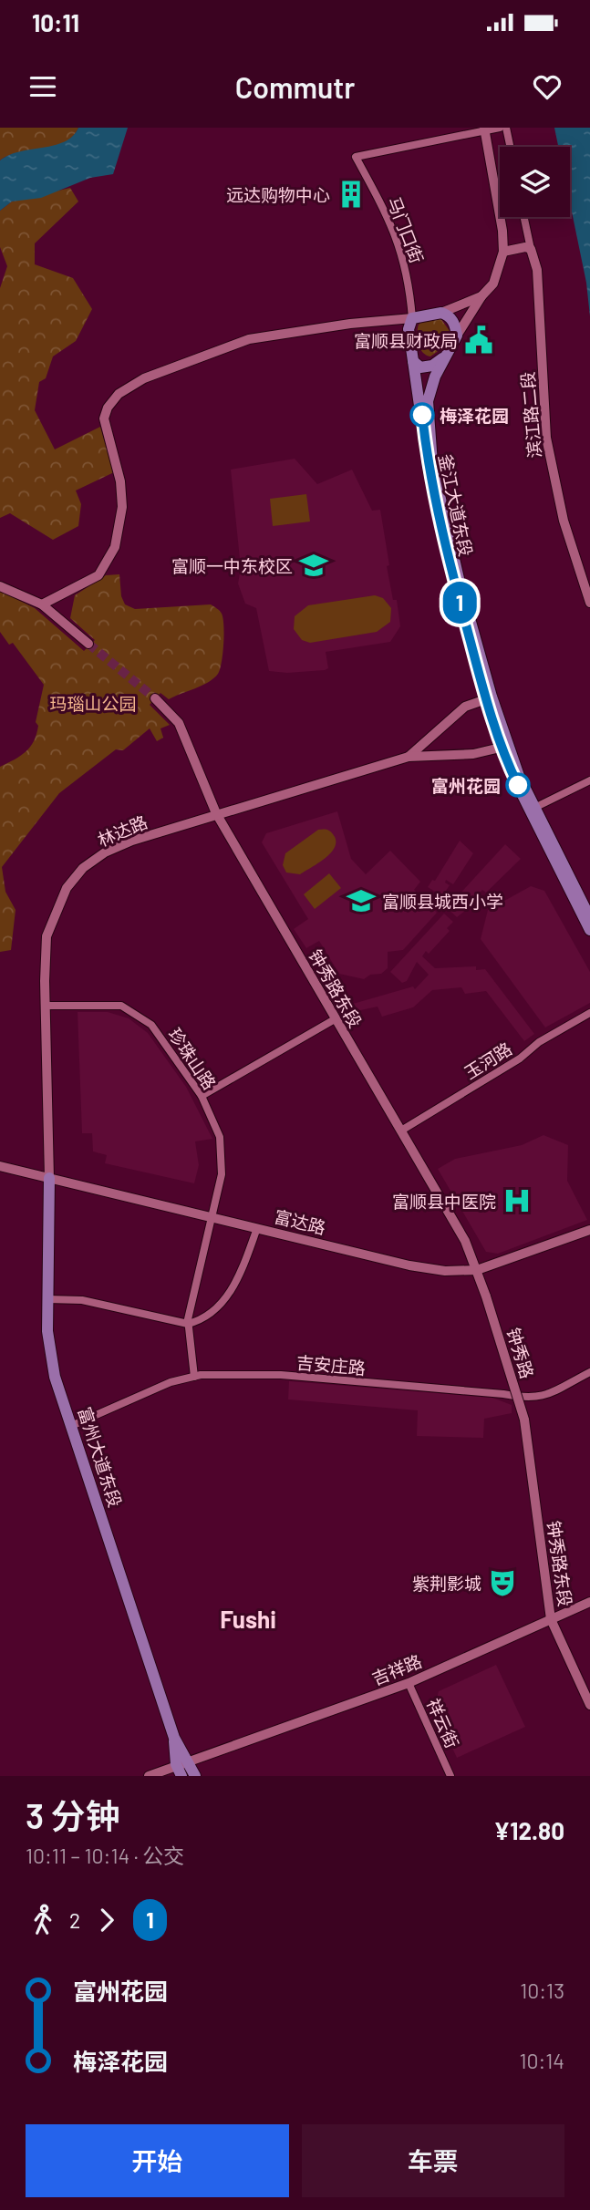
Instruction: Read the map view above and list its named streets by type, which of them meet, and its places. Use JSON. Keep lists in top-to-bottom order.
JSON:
{
  "streets": {
    "main road": ["釜江大道东段", "富州大道东段"],
    "street": [
      "马门口街",
      "滨江路二段",
      "林达路",
      "钟秀路东段",
      "珍珠山路",
      "玉河路",
      "富达路",
      "钟秀路",
      "吉安庄路",
      "吉祥路",
      "祥云街"
    ]
  },
  "crossings": [
    ["马门口街", "釜江大道东段"],
    ["林达路", "钟秀路东段"],
    ["林达路", "珍珠山路"],
    ["林达路", "富达路"],
    ["林达路", "富州大道东段"],
    ["钟秀路东段", "玉河路"],
    ["钟秀路东段", "富达路"],
    ["钟秀路东段", "钟秀路"],
    ["钟秀路东段", "吉祥路"],
    ["珍珠山路", "富达路"],
    ["珍珠山路", "吉安庄路"],
    ["富达路", "富州大道东段"],
    ["吉安庄路", "富州大道东段"],
    ["吉祥路", "祥云街"]
  ],
  "districts": ["Fushi"],
  "parks": ["玛瑙山公园"],
  "places": {
    "building": ["远达购物中心"],
    "public building": ["富顺县财政局"],
    "other": ["梅泽花园", "富州花园"],
    "school or university": ["富顺一中东校区", "富顺县城西小学"],
    "hospital": ["富顺县中医院"],
    "theatre": ["紫荆影城"]
  },
  "lines": ["bus line 1"],
  "page": {
    "status": "10:11",
    "header": "Commutr",
    "on_map": "1",
    "heading": ["3 分钟", "10:11 – 10:14 · 公交", "¥12.80"],
    "legs": ["2", "1"],
    "list": [
      {
        "name": "富州花园",
        "value": "10:13"
      },
      {
        "name": "梅泽花园",
        "value": "10:14"
      }
    ],
    "buttons": ["开始", "车票"]
  }
}
